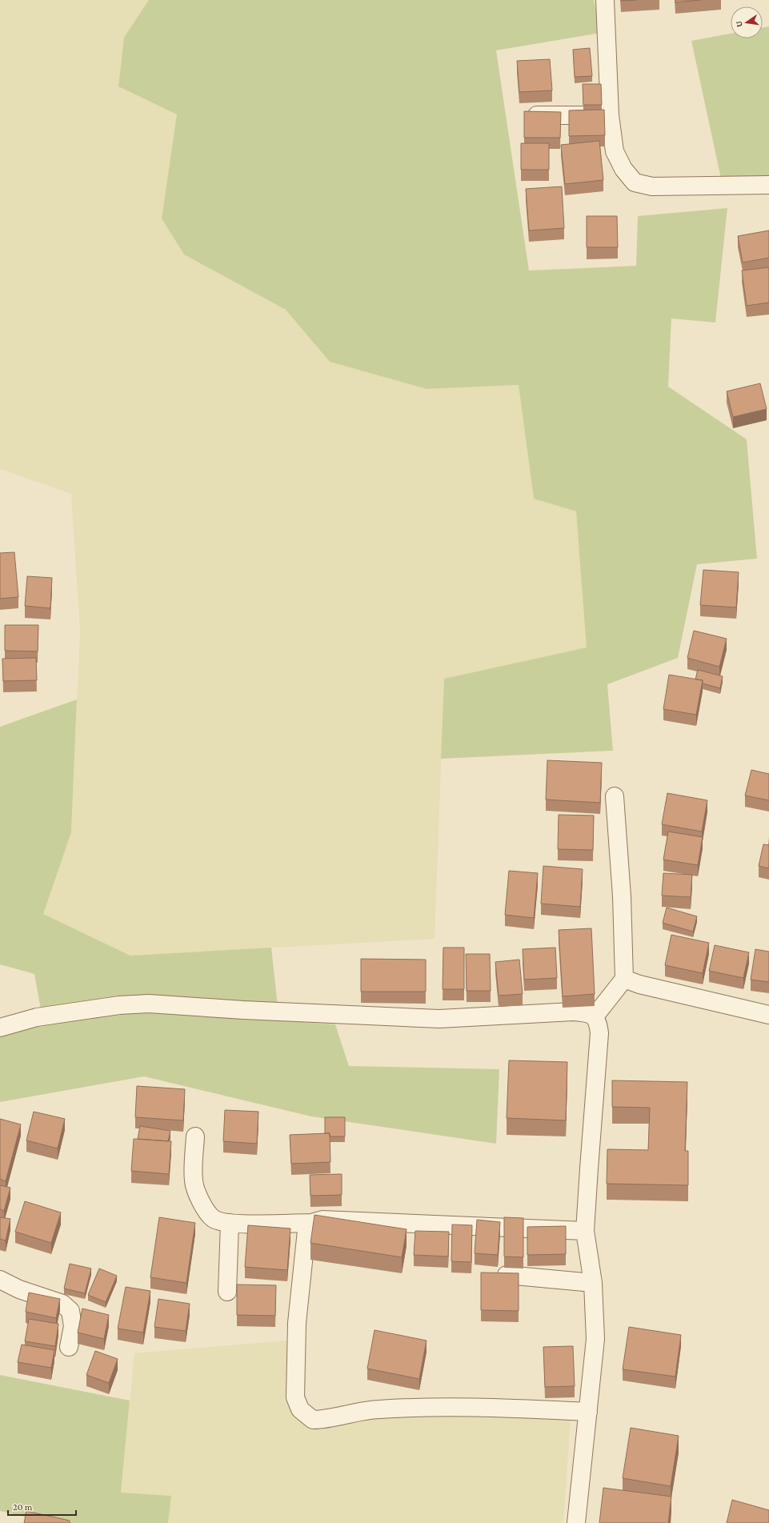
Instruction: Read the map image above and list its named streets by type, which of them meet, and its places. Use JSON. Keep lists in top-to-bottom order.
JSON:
{
  "scale_bar": "20 m",
  "north": "left"
}
